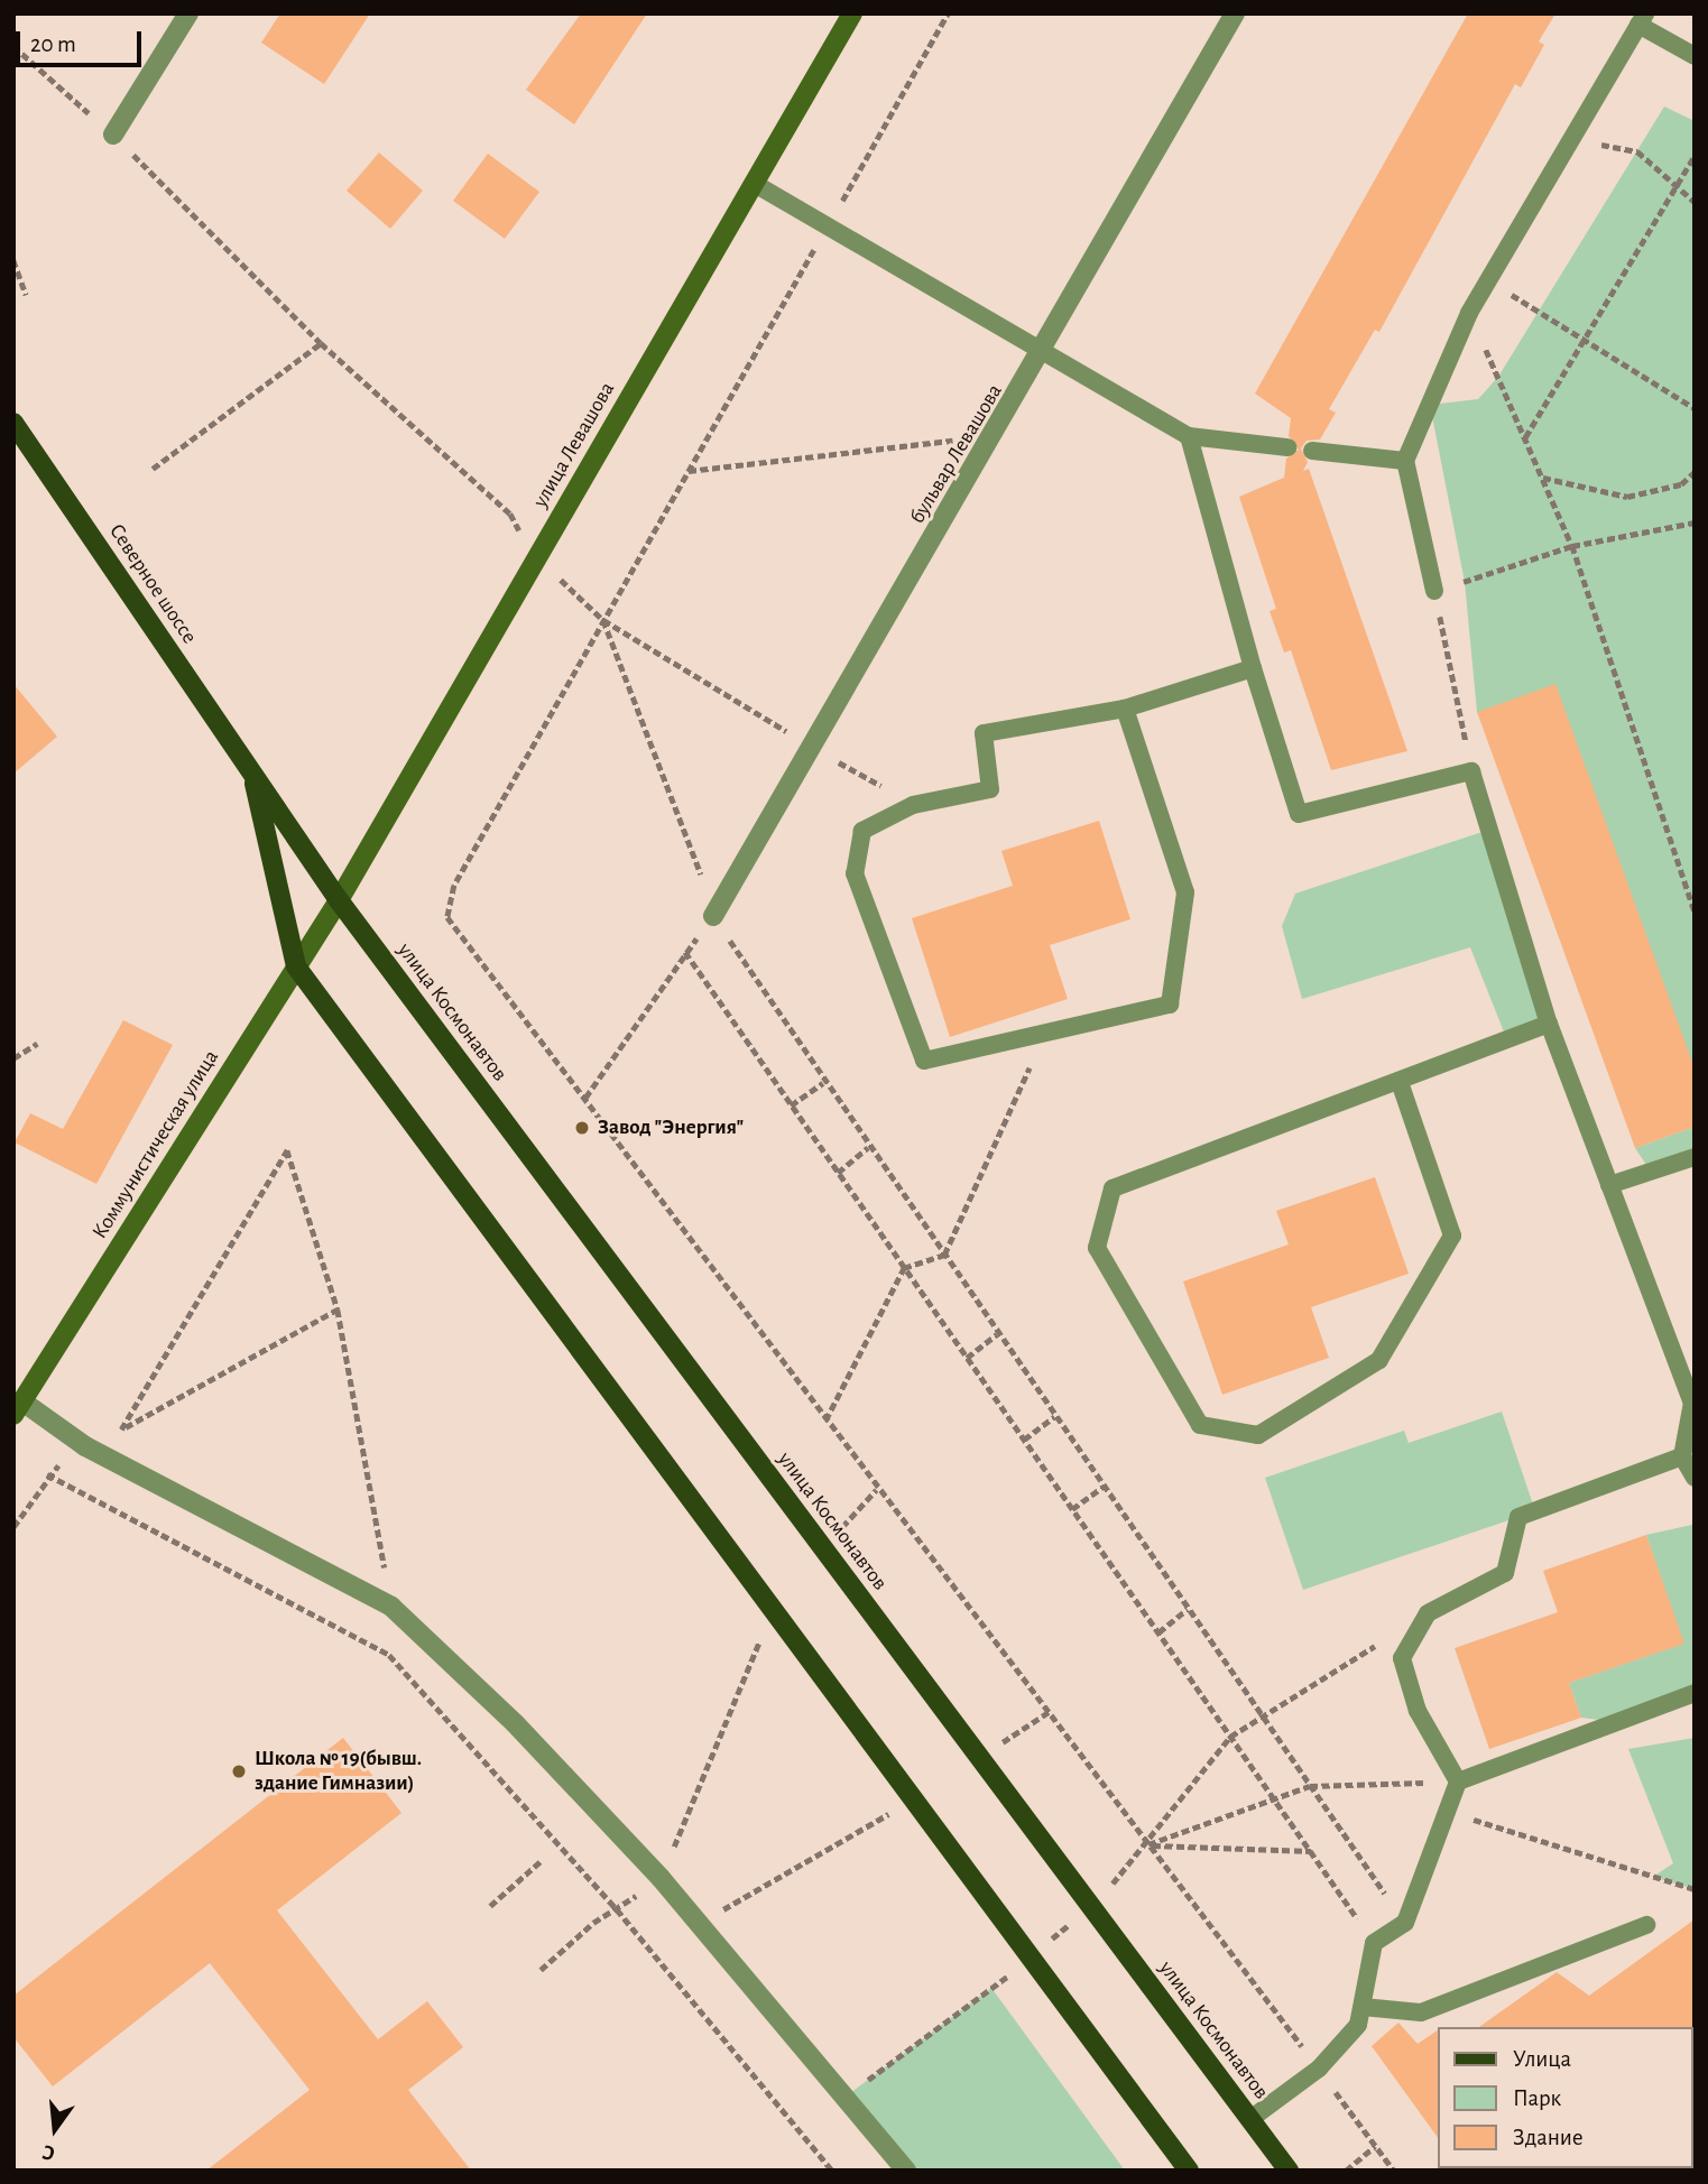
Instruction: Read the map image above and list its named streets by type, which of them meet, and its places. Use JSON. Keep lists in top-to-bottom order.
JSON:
{
  "streets": {
    "main road": [
      "улица Левашова",
      "Северное шоссе",
      "улица Космонавтов",
      "Коммунистическая улица"
    ],
    "street": ["бульвар Левашова"]
  },
  "crossings": [
    ["улица Левашова", "Северное шоссе"],
    ["улица Левашова", "улица Космонавтов"],
    ["улица Левашова", "Коммунистическая улица"],
    ["Северное шоссе", "улица Космонавтов"],
    ["Северное шоссе", "Коммунистическая улица"],
    ["улица Космонавтов", "Коммунистическая улица"]
  ],
  "places": ["Завод \"Энергия\"", "Школа № 19(бывш. здание Гимназии)"],
  "legend": ["Улица", "Парк", "Здание"],
  "scale_bar": "20 m",
  "north": "bottom"
}
